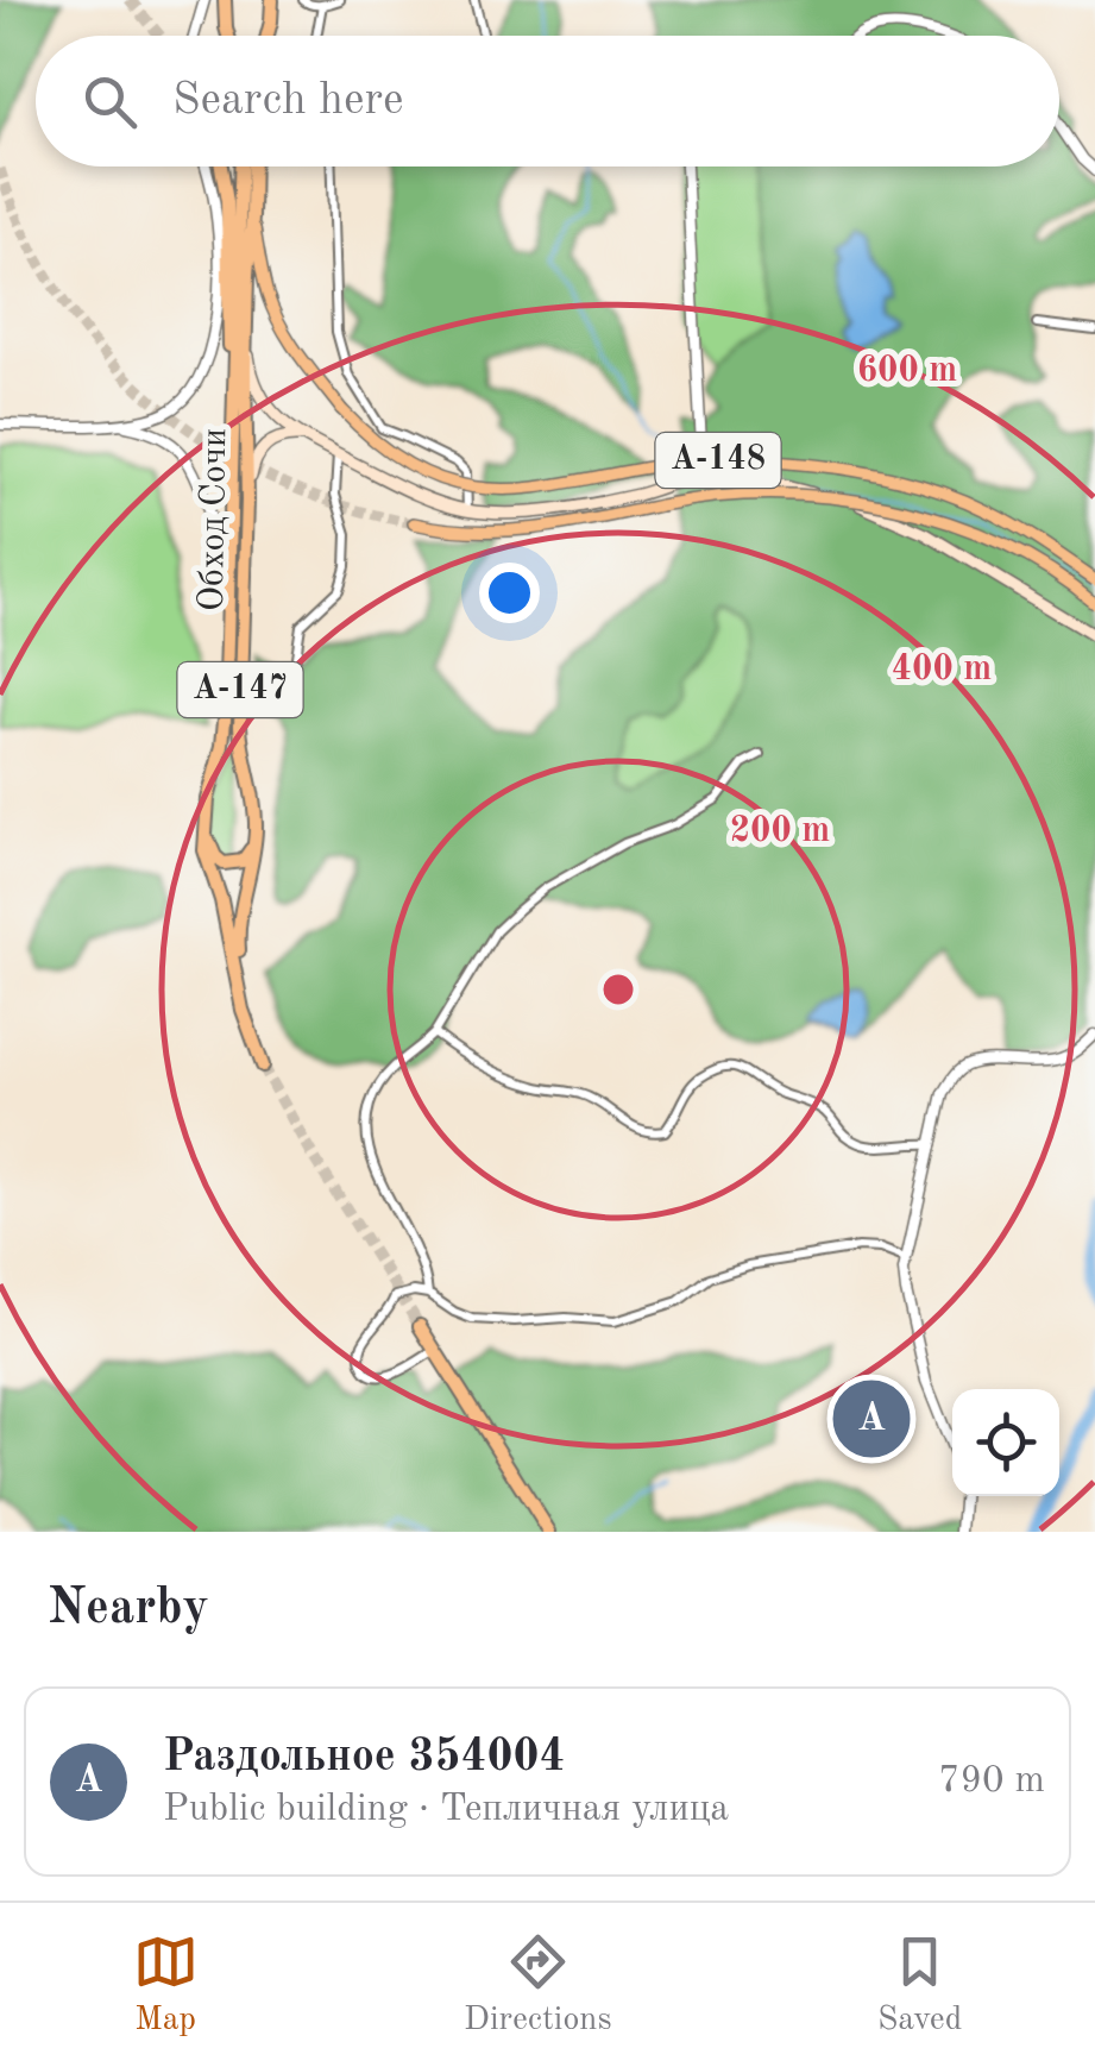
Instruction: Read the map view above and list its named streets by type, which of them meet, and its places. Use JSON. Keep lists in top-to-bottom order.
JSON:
{
  "streets": {
    "highway": ["Обход Сочи", "А-147"],
    "main road": ["А-148"]
  },
  "crossings": [
    ["А-148", "Обход Сочи"],
    ["Обход Сочи", "А-147"]
  ],
  "page": {
    "search": "Search here",
    "pins": "A",
    "heading": "Nearby",
    "list": [
      {
        "mark": "A",
        "name": "Раздольное 354004",
        "note": "Public building · Тепличная улица",
        "value": "790 m"
      }
    ],
    "nav": ["Map", "Directions", "Saved"]
  },
  "rings": ["600 m", "400 m", "200 m"]
}
